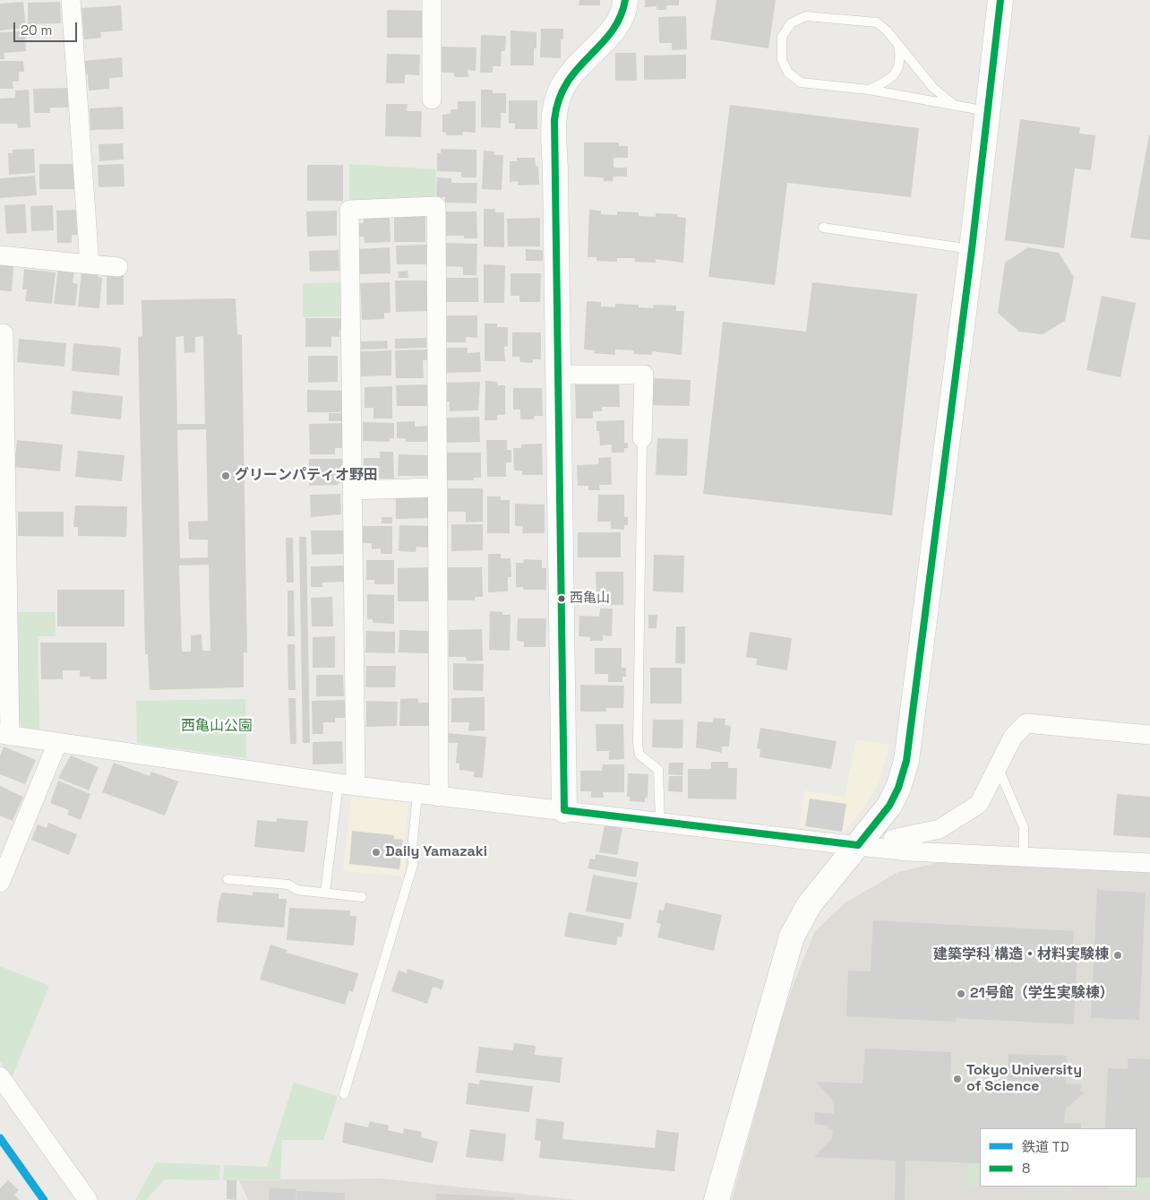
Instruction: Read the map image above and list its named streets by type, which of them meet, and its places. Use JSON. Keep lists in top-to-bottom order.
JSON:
{
  "parks": ["西亀山公園"],
  "places": [
    "グリーンパティオ野田",
    "西亀山",
    "Daily Yamazaki",
    "建築学科 構造・材料実験棟",
    "21号館（学生実験棟）",
    "Tokyo University of Science"
  ],
  "lines": ["transit line 8", "rail line TD"],
  "legend": ["鉄道 TD", "8"],
  "scale_bar": "20 m"
}
